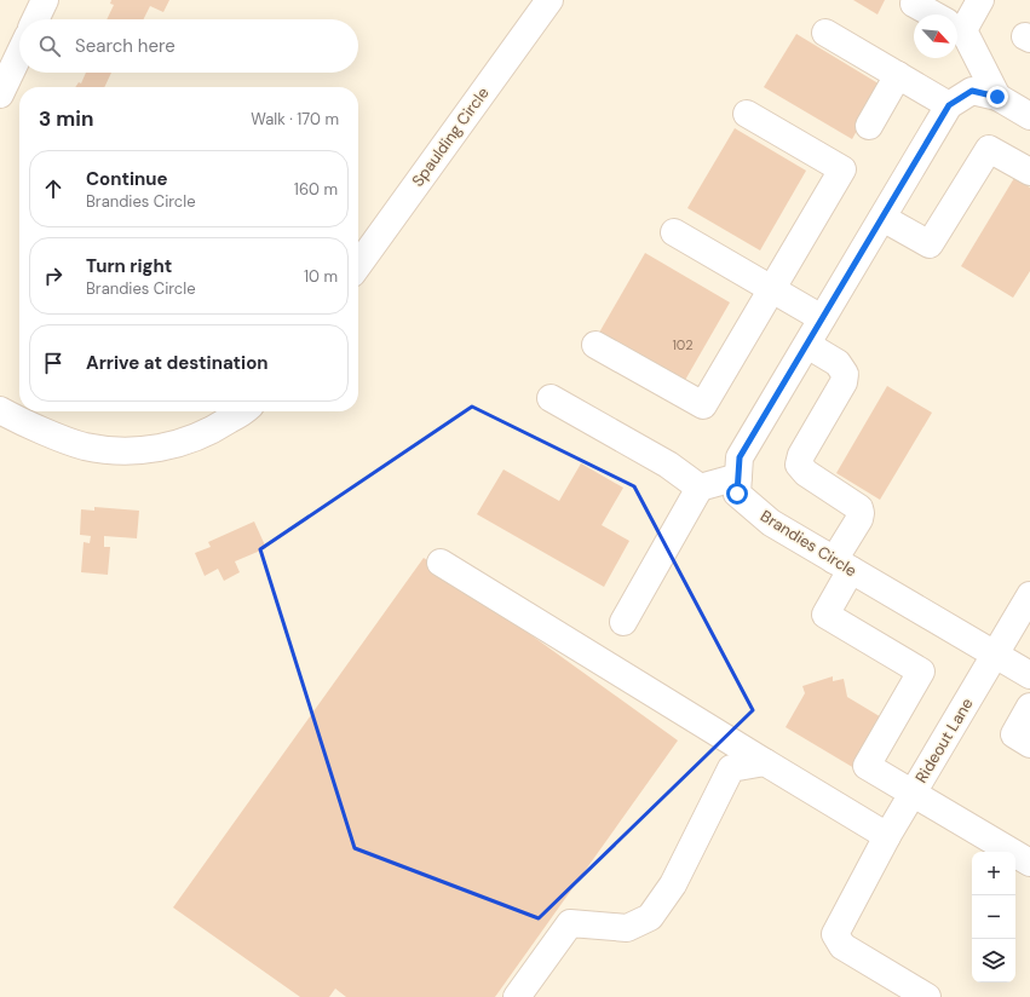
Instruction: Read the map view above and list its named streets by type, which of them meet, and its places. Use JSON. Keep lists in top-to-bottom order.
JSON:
{
  "streets": {
    "street": ["Spaulding Circle", "Brandies Circle", "Rideout Lane"]
  },
  "crossings": [
    ["Brandies Circle", "Rideout Lane"]
  ],
  "house_numbers": ["102"],
  "north": "bottom right",
  "page": {
    "search": "Search here",
    "heading": ["3 min", "Walk · 170 m"],
    "list": [
      ["Continue", "Brandies Circle", "160 m"],
      ["Turn right", "Brandies Circle", "10 m"],
      "Arrive at destination"
    ],
    "map_buttons": ["+", "−"]
  }
}
